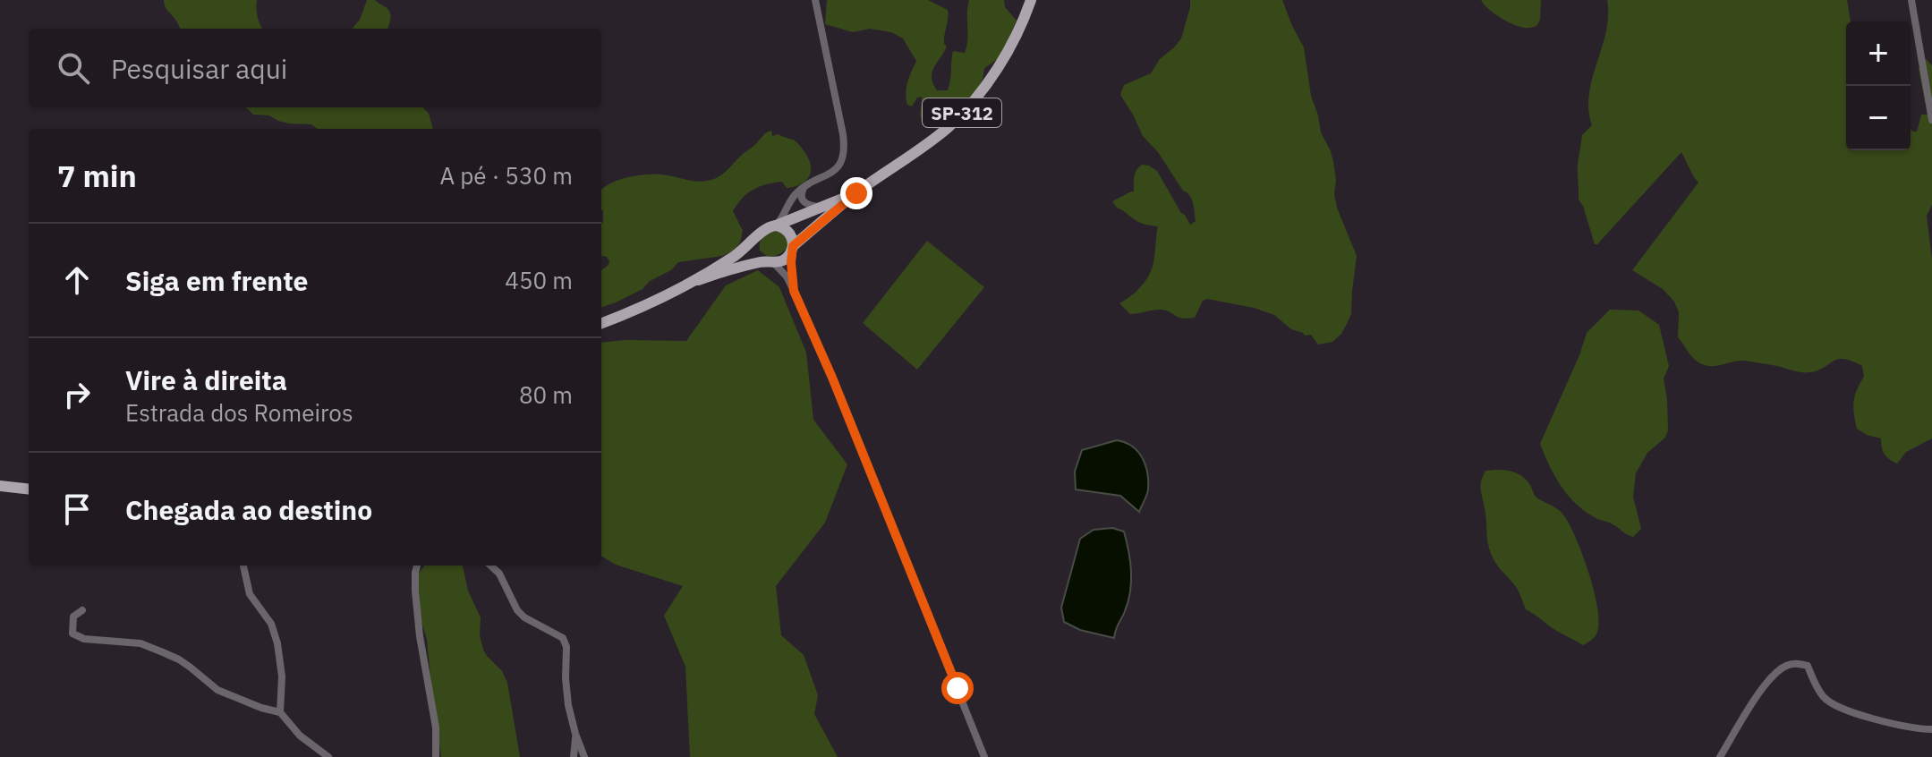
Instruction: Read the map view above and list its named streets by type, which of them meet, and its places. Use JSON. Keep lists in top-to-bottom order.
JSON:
{
  "streets": {
    "main road": ["SP-312"]
  },
  "page": {
    "map_buttons": ["+", "−"],
    "search": "Pesquisar aqui",
    "heading": ["7 min", "A pé · 530 m"],
    "list": [
      ["Siga em frente", "450 m"],
      ["Vire à direita", "Estrada dos Romeiros", "80 m"],
      "Chegada ao destino"
    ]
  }
}
